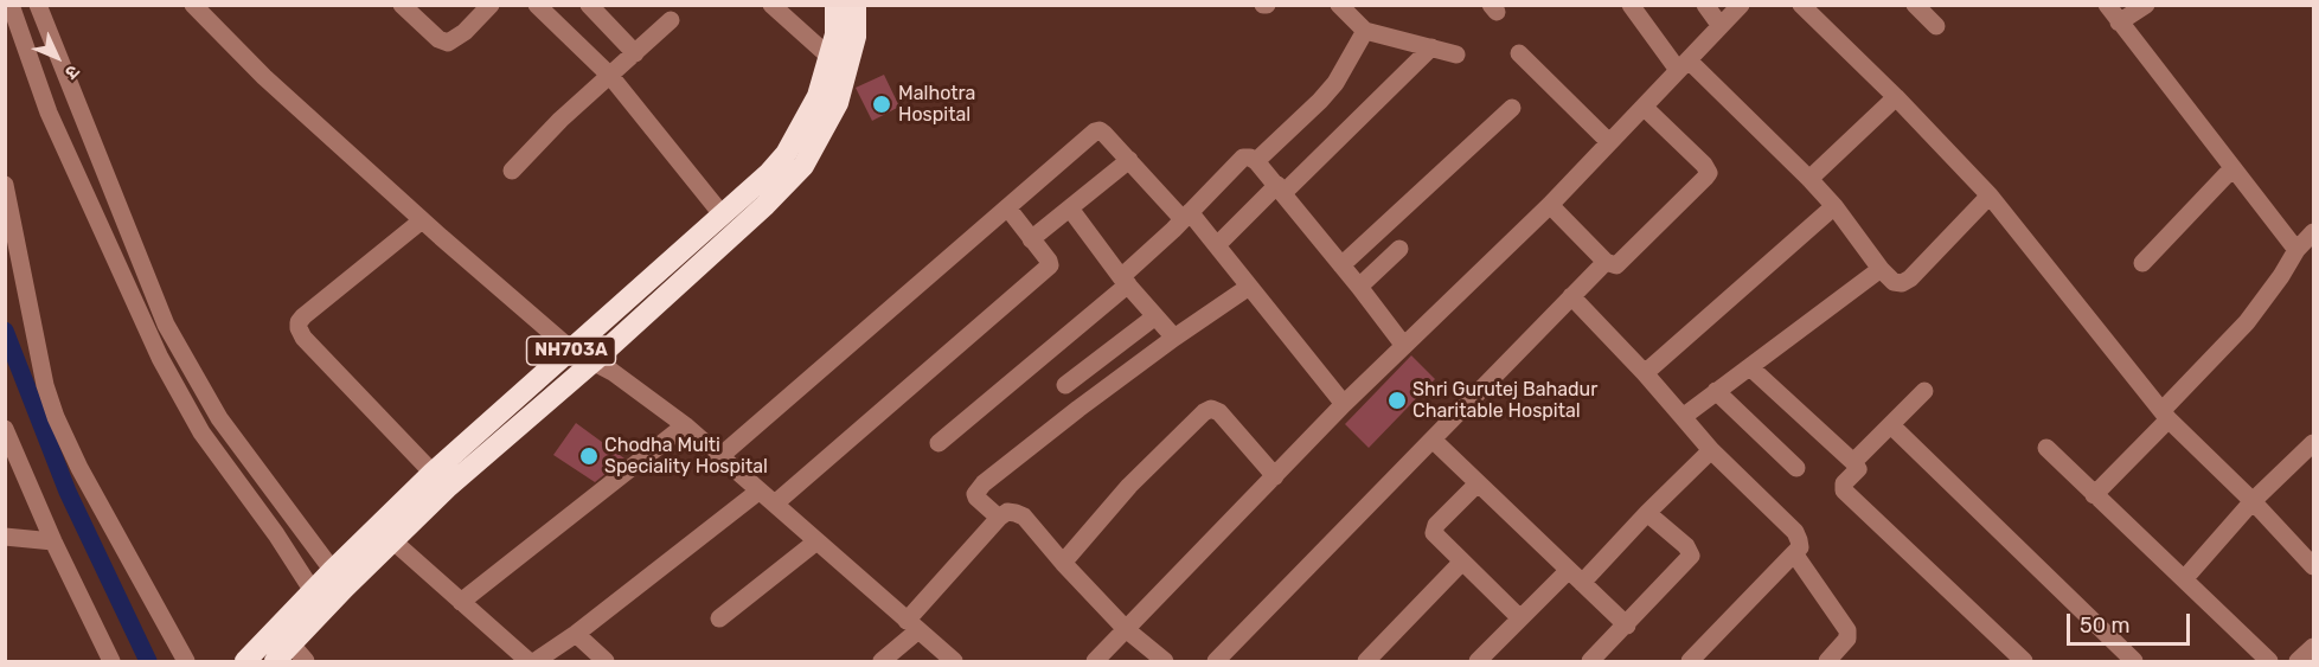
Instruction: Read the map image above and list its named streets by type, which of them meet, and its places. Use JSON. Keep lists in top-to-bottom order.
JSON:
{
  "streets": {
    "highway": ["NH703A"]
  },
  "places": ["Malhotra Hospital", "Shri Gurutej Bahadur Charitable Hospital", "Chodha Multi Speciality Hospital"],
  "scale_bar": "50 m",
  "north": "bottom right"
}
